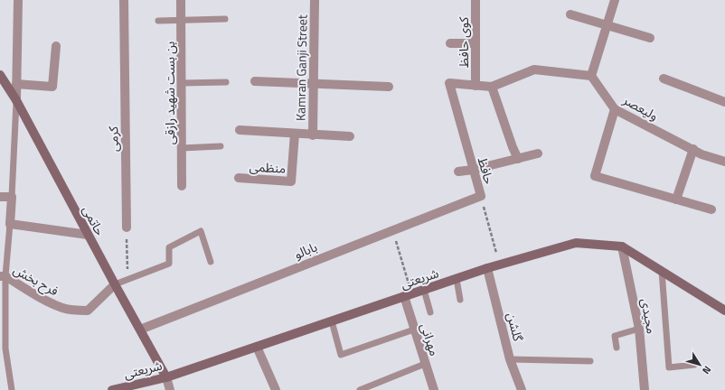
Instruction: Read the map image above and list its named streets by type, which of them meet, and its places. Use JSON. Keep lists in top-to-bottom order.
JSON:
{
  "streets": {
    "street": [
      "کوی حافظ",
      "Kamran Ganji Street",
      "بن بست شهید رازقی",
      "ولیعصر",
      "کرمی",
      "منظمی",
      "حافظ",
      "حاتمی",
      "بابالو",
      "شریعتی",
      "فرح بخش",
      "مجیدی",
      "گلشن",
      "مهرانی"
    ]
  },
  "crossings": [
    ["کوی حافظ", "حافظ"],
    ["حافظ", "بابالو"],
    ["حافظ", "شریعتی"],
    ["حاتمی", "بابالو"],
    ["حاتمی", "شریعتی"],
    ["حاتمی", "فرح بخش"],
    ["شریعتی", "مجیدی"],
    ["شریعتی", "گلشن"],
    ["شریعتی", "مهرانی"]
  ],
  "north": "bottom right"
}
